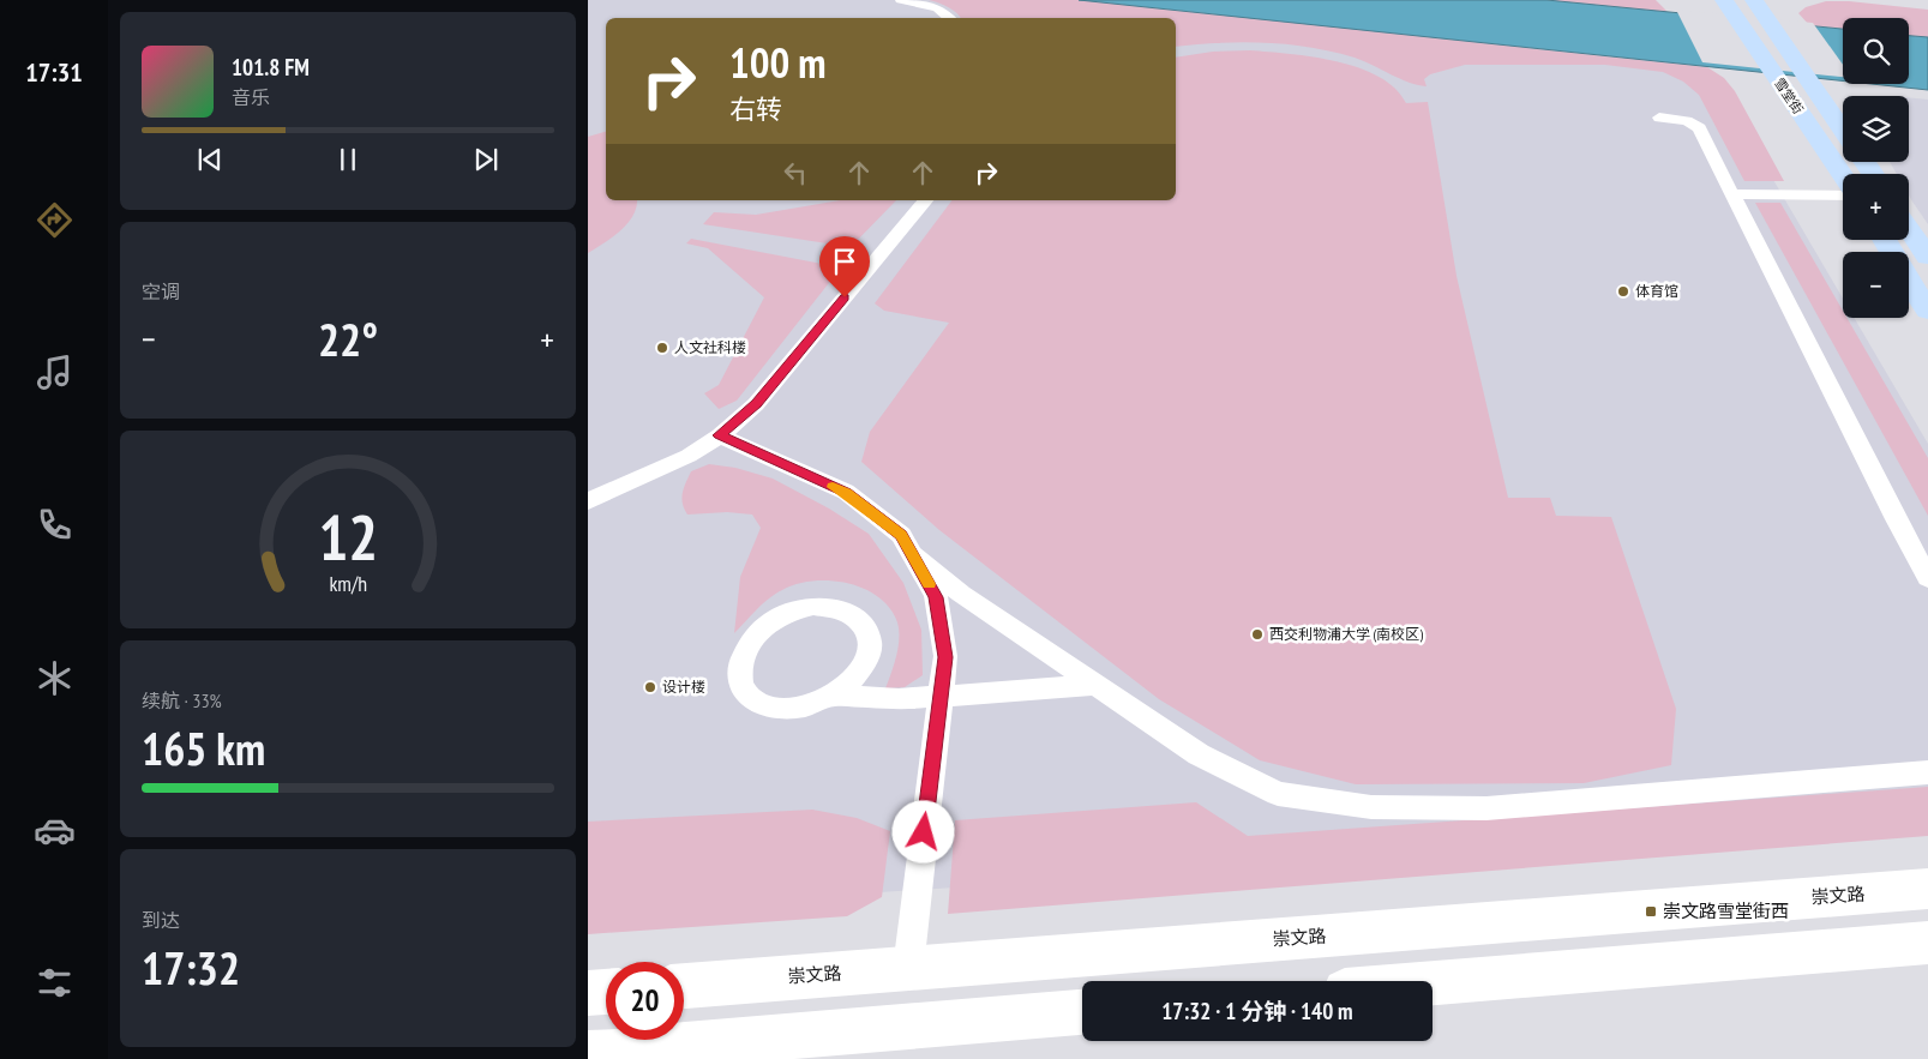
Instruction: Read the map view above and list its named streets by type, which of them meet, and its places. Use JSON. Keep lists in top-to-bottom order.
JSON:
{
  "streets": {
    "main road": ["雪堂街"],
    "street": ["崇文路"]
  },
  "places": {
    "other": [
      "体育馆",
      "人文社科楼",
      "西交利物浦大学 (南校区)",
      "设计楼"
    ],
    "transit": ["崇文路雪堂街西"]
  },
  "page": {
    "tabs": "17:31",
    "map_buttons": ["+", "−"],
    "turn": ["100 m", "右转"],
    "song": ["101.8 FM", "音乐"],
    "tile": [
      "空调",
      ["续航 · 33%", "165 km"],
      ["到达", "17:32"]
    ],
    "heat": ["−", "22°", "+"],
    "limit": "20",
    "trip": "17:32 · 1 分钟 · 140 m",
    "gauge": ["12", "km/h"]
  }
}
